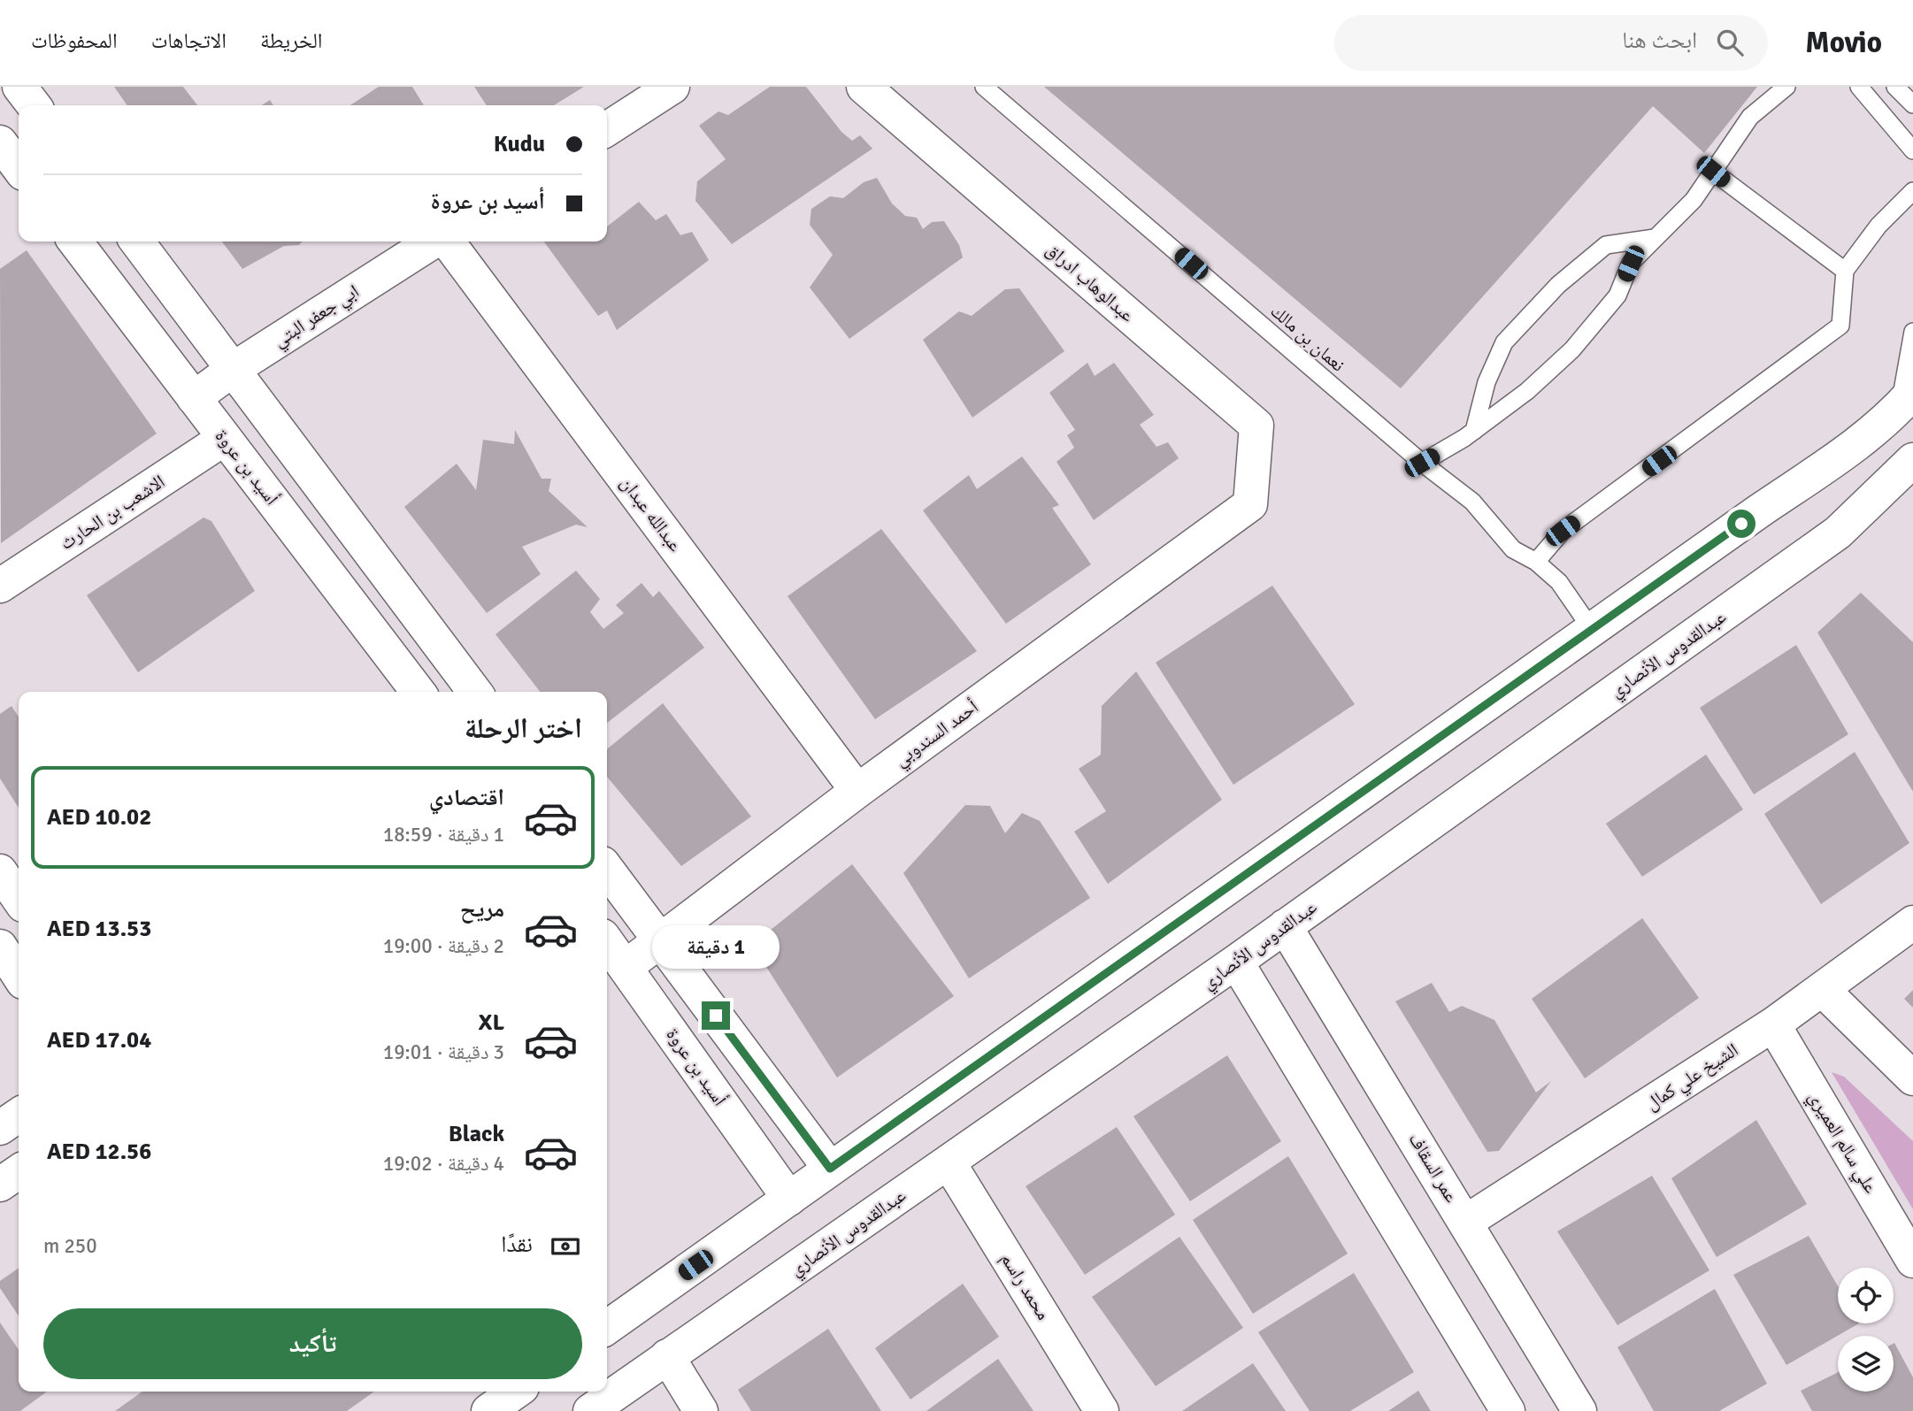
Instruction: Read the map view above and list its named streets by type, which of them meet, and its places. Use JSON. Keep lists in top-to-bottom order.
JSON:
{
  "streets": {
    "street": [
      "عبدالوهاب ادراق",
      "ابي جعفر البتي",
      "أسيد بن عروة",
      "الاشعب بن الحارث",
      "عبدالله عبدان",
      "عبدالقدوس الأنصاري",
      "أحمد السندوبي",
      "الشيخ علي كمال",
      "علي سالم العميري",
      "عمر السقاف",
      "محمد راسم"
    ],
    "lane": ["نعمان بن مالك"]
  },
  "crossings": [
    ["عبدالوهاب ادراق", "أحمد السندوبي"],
    ["ابي جعفر البتي", "أسيد بن عروة"],
    ["أسيد بن عروة", "الاشعب بن الحارث"],
    ["أسيد بن عروة", "أحمد السندوبي"],
    ["عبدالله عبدان", "أحمد السندوبي"],
    ["عبدالقدوس الأنصاري", "عمر السقاف"],
    ["عبدالقدوس الأنصاري", "محمد راسم"],
    ["الشيخ علي كمال", "علي سالم العميري"],
    ["الشيخ علي كمال", "عمر السقاف"]
  ],
  "page": {
    "header": "Movio",
    "search": "ابحث هنا",
    "nav": ["الخريطة", "الاتجاهات", "المحفوظات"],
    "banner": ["Kudu", "أسيد بن عروة"],
    "heading": "اختر الرحلة",
    "list": [
      {
        "name": "اقتصادي",
        "note": "1 دقيقة · 18:59",
        "value": "AED 10.02"
      },
      {
        "name": "مريح",
        "note": "2 دقيقة · 19:00",
        "value": "AED 13.53"
      },
      {
        "name": "XL",
        "note": "3 دقيقة · 19:01",
        "value": "AED 17.04"
      },
      {
        "name": "Black",
        "note": "4 دقيقة · 19:02",
        "value": "AED 12.56"
      }
    ],
    "bubble": "1 دقيقة",
    "pay": ["نقدًا", "250 m"],
    "buttons": "تأكيد"
  }
}
